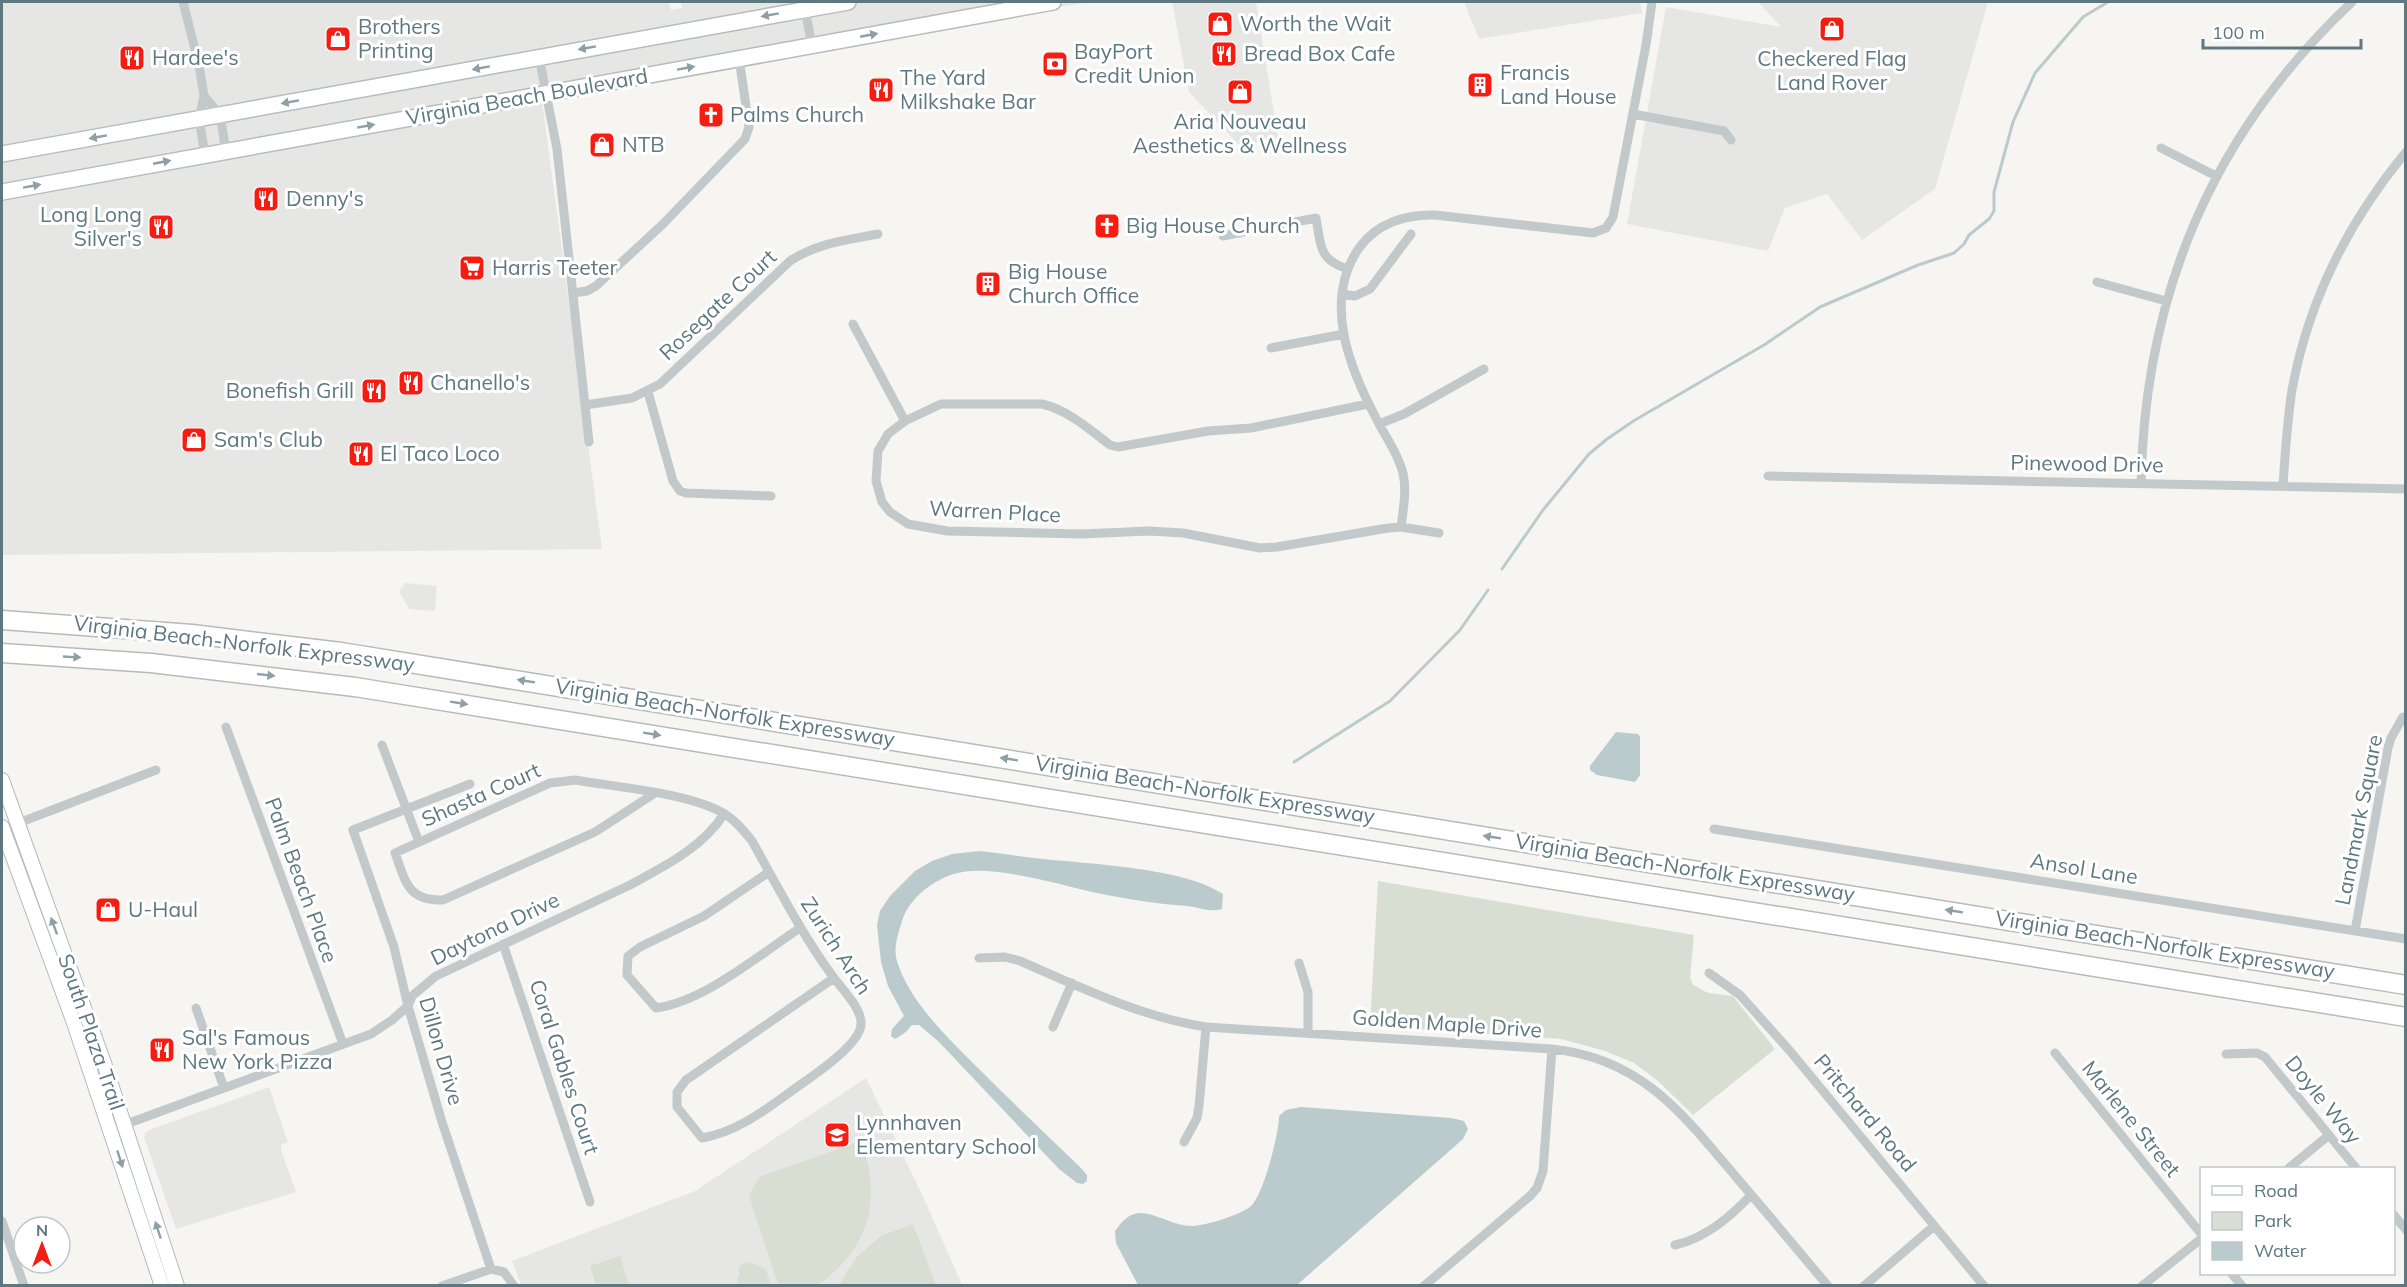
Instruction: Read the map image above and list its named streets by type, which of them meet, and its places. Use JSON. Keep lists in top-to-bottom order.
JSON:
{
  "streets": {
    "highway": ["Virginia Beach-Norfolk Expressway"],
    "main road": ["Virginia Beach Boulevard", "South Plaza Trail"],
    "street": [
      "Rosegate Court",
      "Pinewood Drive",
      "Warren Place",
      "Shasta Court",
      "Landmark Square",
      "Ansol Lane",
      "Palm Beach Place",
      "Daytona Drive",
      "Zurich Arch",
      "Golden Maple Drive",
      "Dillon Drive",
      "Coral Gables Court",
      "Doyle Way",
      "Pritchard Road",
      "Marlene Street"
    ]
  },
  "crossings": [
    ["Shasta Court", "Daytona Drive"],
    ["Shasta Court", "Zurich Arch"],
    ["Landmark Square", "Ansol Lane"],
    ["Palm Beach Place", "Daytona Drive"],
    ["Daytona Drive", "Zurich Arch"],
    ["Daytona Drive", "South Plaza Trail"],
    ["Daytona Drive", "Dillon Drive"],
    ["Daytona Drive", "Coral Gables Court"]
  ],
  "places": {
    "shop": [
      "Worth the Wait",
      "Checkered Flag Land Rover",
      "Brothers Printing",
      "Aria Nouveau Aesthetics & Wellness",
      "NTB",
      "Sam's Club",
      "U-Haul"
    ],
    "restaurant": [
      "Bread Box Cafe",
      "Hardee's",
      "The Yard Milkshake Bar",
      "Denny's",
      "Long Long Silver's",
      "Chanello's",
      "Bonefish Grill",
      "El Taco Loco",
      "Sal's Famous New York Pizza"
    ],
    "bank": ["BayPort Credit Union"],
    "building": ["Francis Land House", "Big House Church Office"],
    "church": ["Palms Church", "Big House Church"],
    "supermarket": ["Harris Teeter"],
    "school or university": ["Lynnhaven Elementary School"]
  },
  "legend": ["Road", "Park", "Water"],
  "scale_bar": "100 m",
  "north": "top"
}
